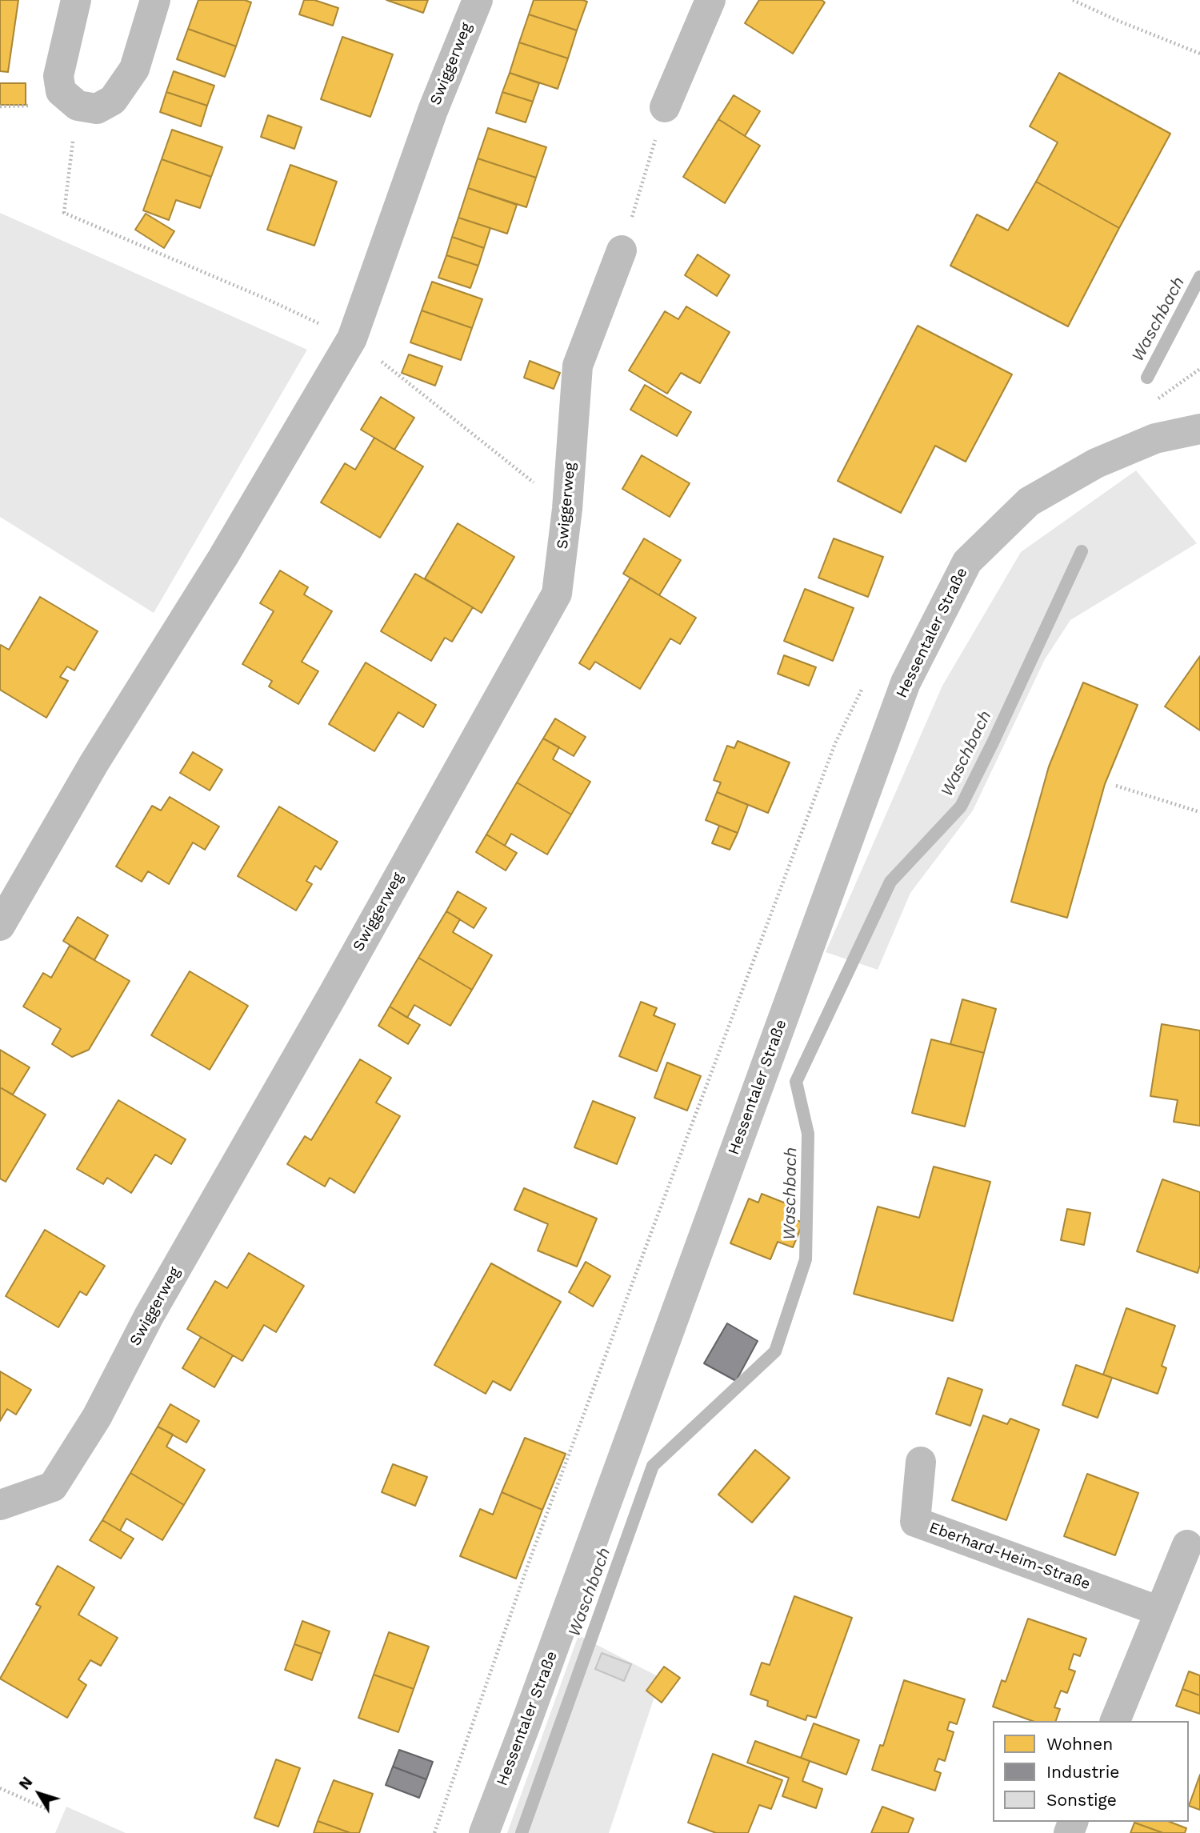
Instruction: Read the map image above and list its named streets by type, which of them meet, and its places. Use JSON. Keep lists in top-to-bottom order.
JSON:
{
  "streets": {
    "main road": ["Hessentaler Straße"],
    "street": ["Swiggerweg", "Eberhard-Heim-Straße"]
  },
  "water": ["Waschbach"],
  "legend": ["Wohnen", "Industrie", "Sonstige"],
  "north": "top left"
}
